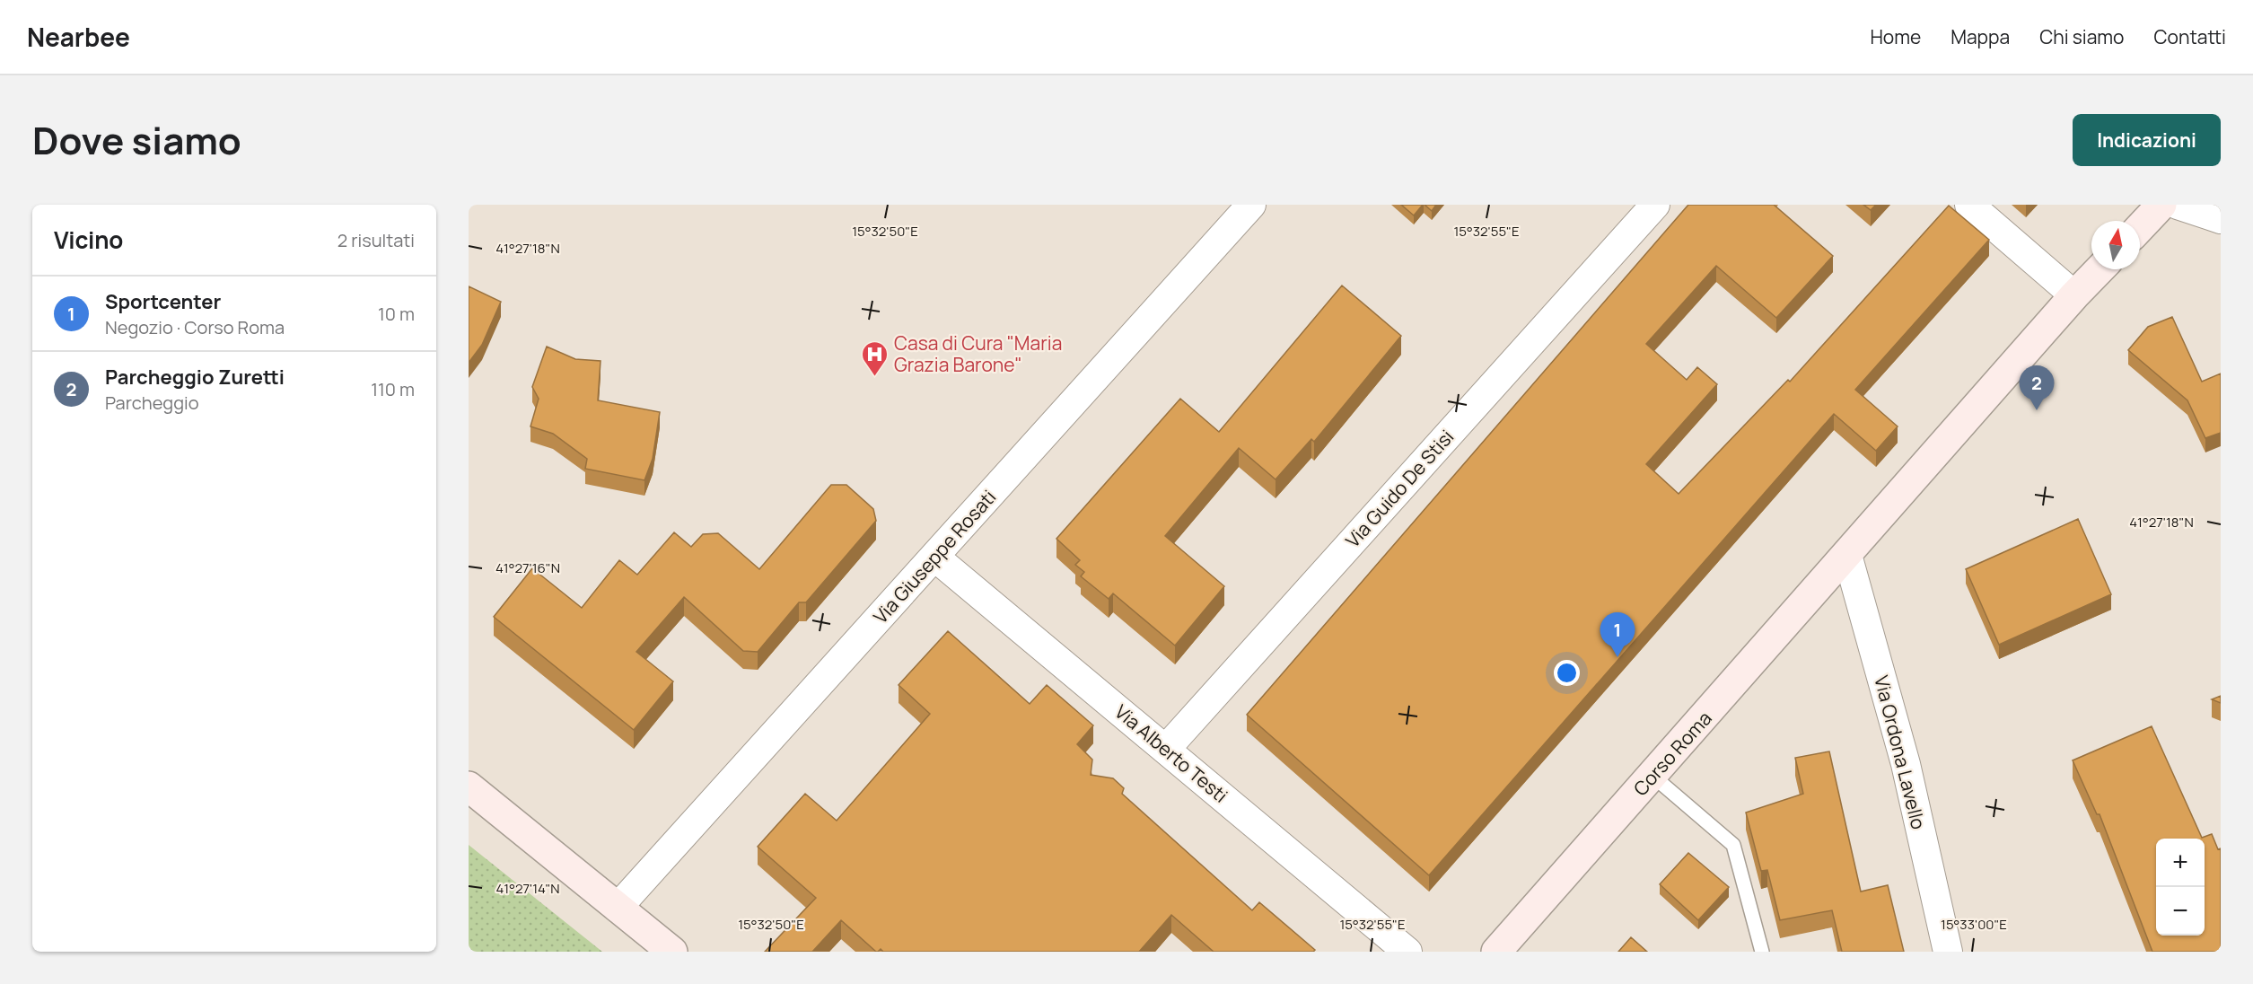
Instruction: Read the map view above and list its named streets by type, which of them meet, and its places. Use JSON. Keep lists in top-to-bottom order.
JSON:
{
  "streets": {
    "street": [
      "Via Guido De Stisi",
      "Via Giuseppe Rosati",
      "Via Ordona Lavello",
      "Via Alberto Testi",
      "Corso Roma"
    ]
  },
  "crossings": [
    ["Via Guido De Stisi", "Via Alberto Testi"],
    ["Via Giuseppe Rosati", "Via Alberto Testi"],
    ["Via Ordona Lavello", "Corso Roma"]
  ],
  "places": {
    "hospital": ["Casa di Cura \"Maria Grazia Barone\""]
  },
  "north": "top",
  "page": {
    "header": "Nearbee",
    "nav": [
      "Home",
      "Mappa",
      "Chi siamo",
      "Contatti"
    ],
    "title": "Dove siamo",
    "buttons": "Indicazioni",
    "heading": ["Vicino", "2 risultati"],
    "list": [
      {
        "mark": "1",
        "name": "Sportcenter",
        "note": "Negozio · Corso Roma",
        "value": "10 m"
      },
      {
        "mark": "2",
        "name": "Parcheggio Zuretti",
        "note": "Parcheggio",
        "value": "110 m"
      }
    ],
    "pins": ["2", "1"],
    "map_buttons": ["+", "−"]
  },
  "coordinates": [
    "15°32'50\"E",
    "15°32'55\"E",
    "41°27'18\"N",
    "41°27'16\"N",
    "41°27'14\"N",
    "15°33'00\"E"
  ]
}
